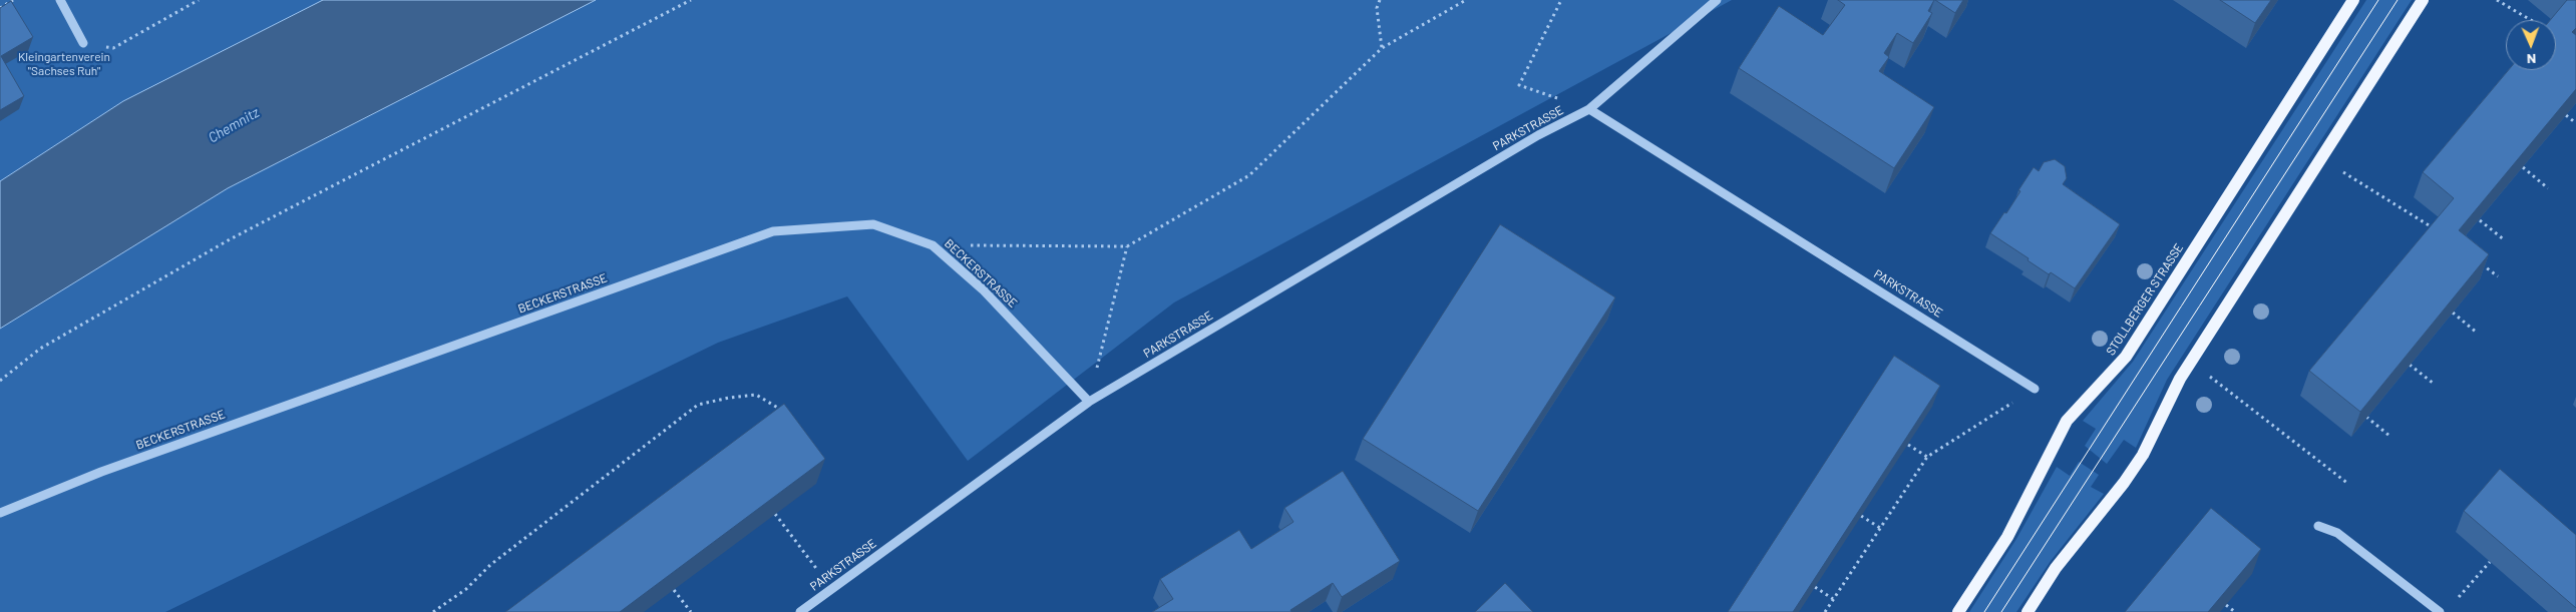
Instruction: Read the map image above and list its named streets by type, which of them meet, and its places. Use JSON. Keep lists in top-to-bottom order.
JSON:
{
  "streets": {
    "main road": ["STOLLBERGER STRASSE"],
    "street": ["PARKSTRASSE", "BECKERSTRASSE"]
  },
  "crossings": [
    ["PARKSTRASSE", "BECKERSTRASSE"]
  ],
  "water": ["Chemnitz"],
  "parks": ["Kleingartenverein \"Sachses Ruh\""],
  "north": "bottom"
}
